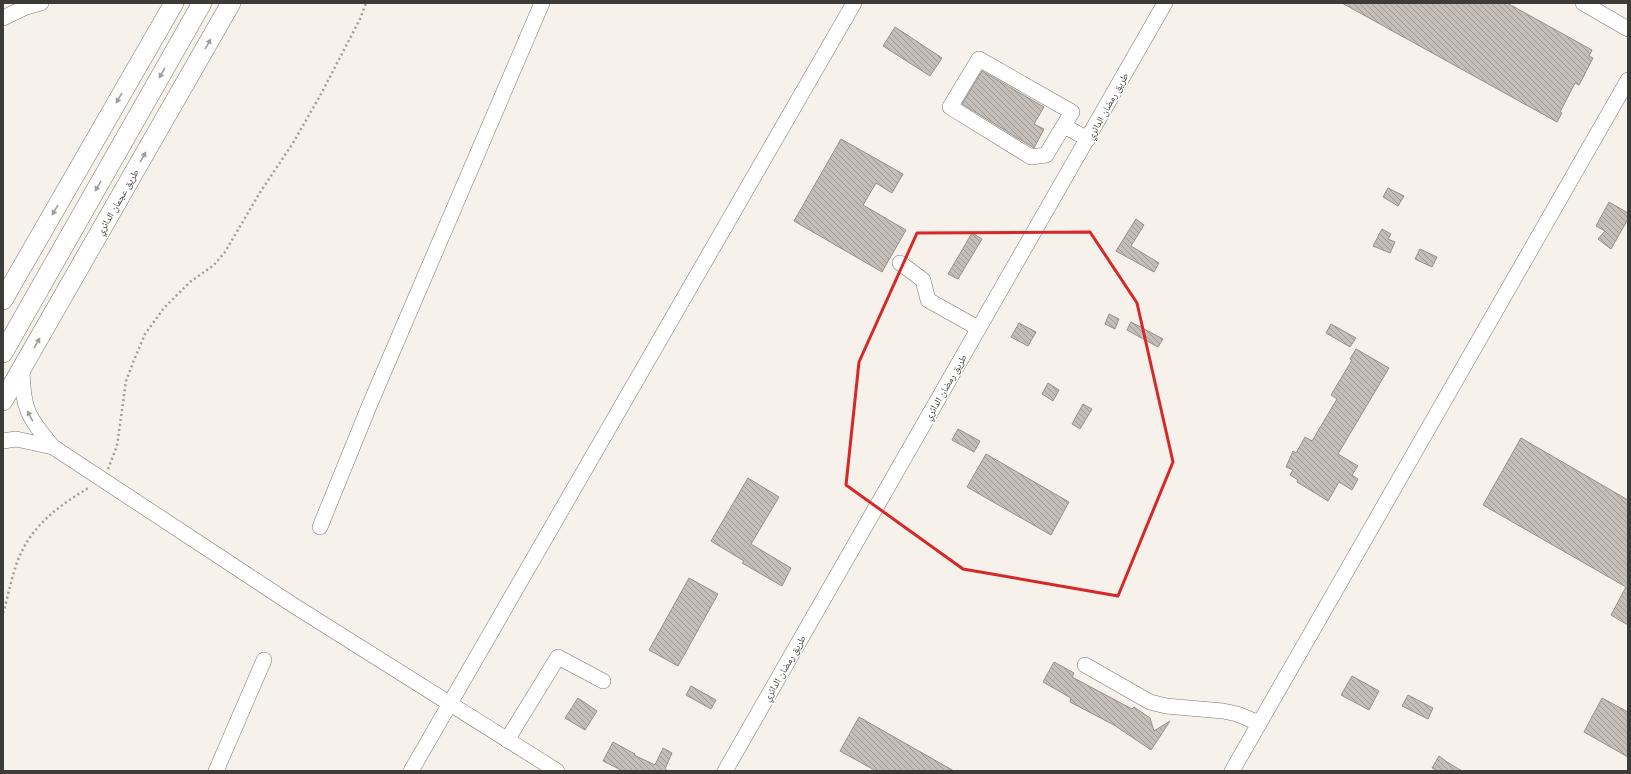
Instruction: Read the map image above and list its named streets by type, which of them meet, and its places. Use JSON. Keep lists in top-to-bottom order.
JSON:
{
  "streets": {
    "main road": ["طريق عجمان الدائري"],
    "street": ["طريق رمضان الدائري"]
  }
}
